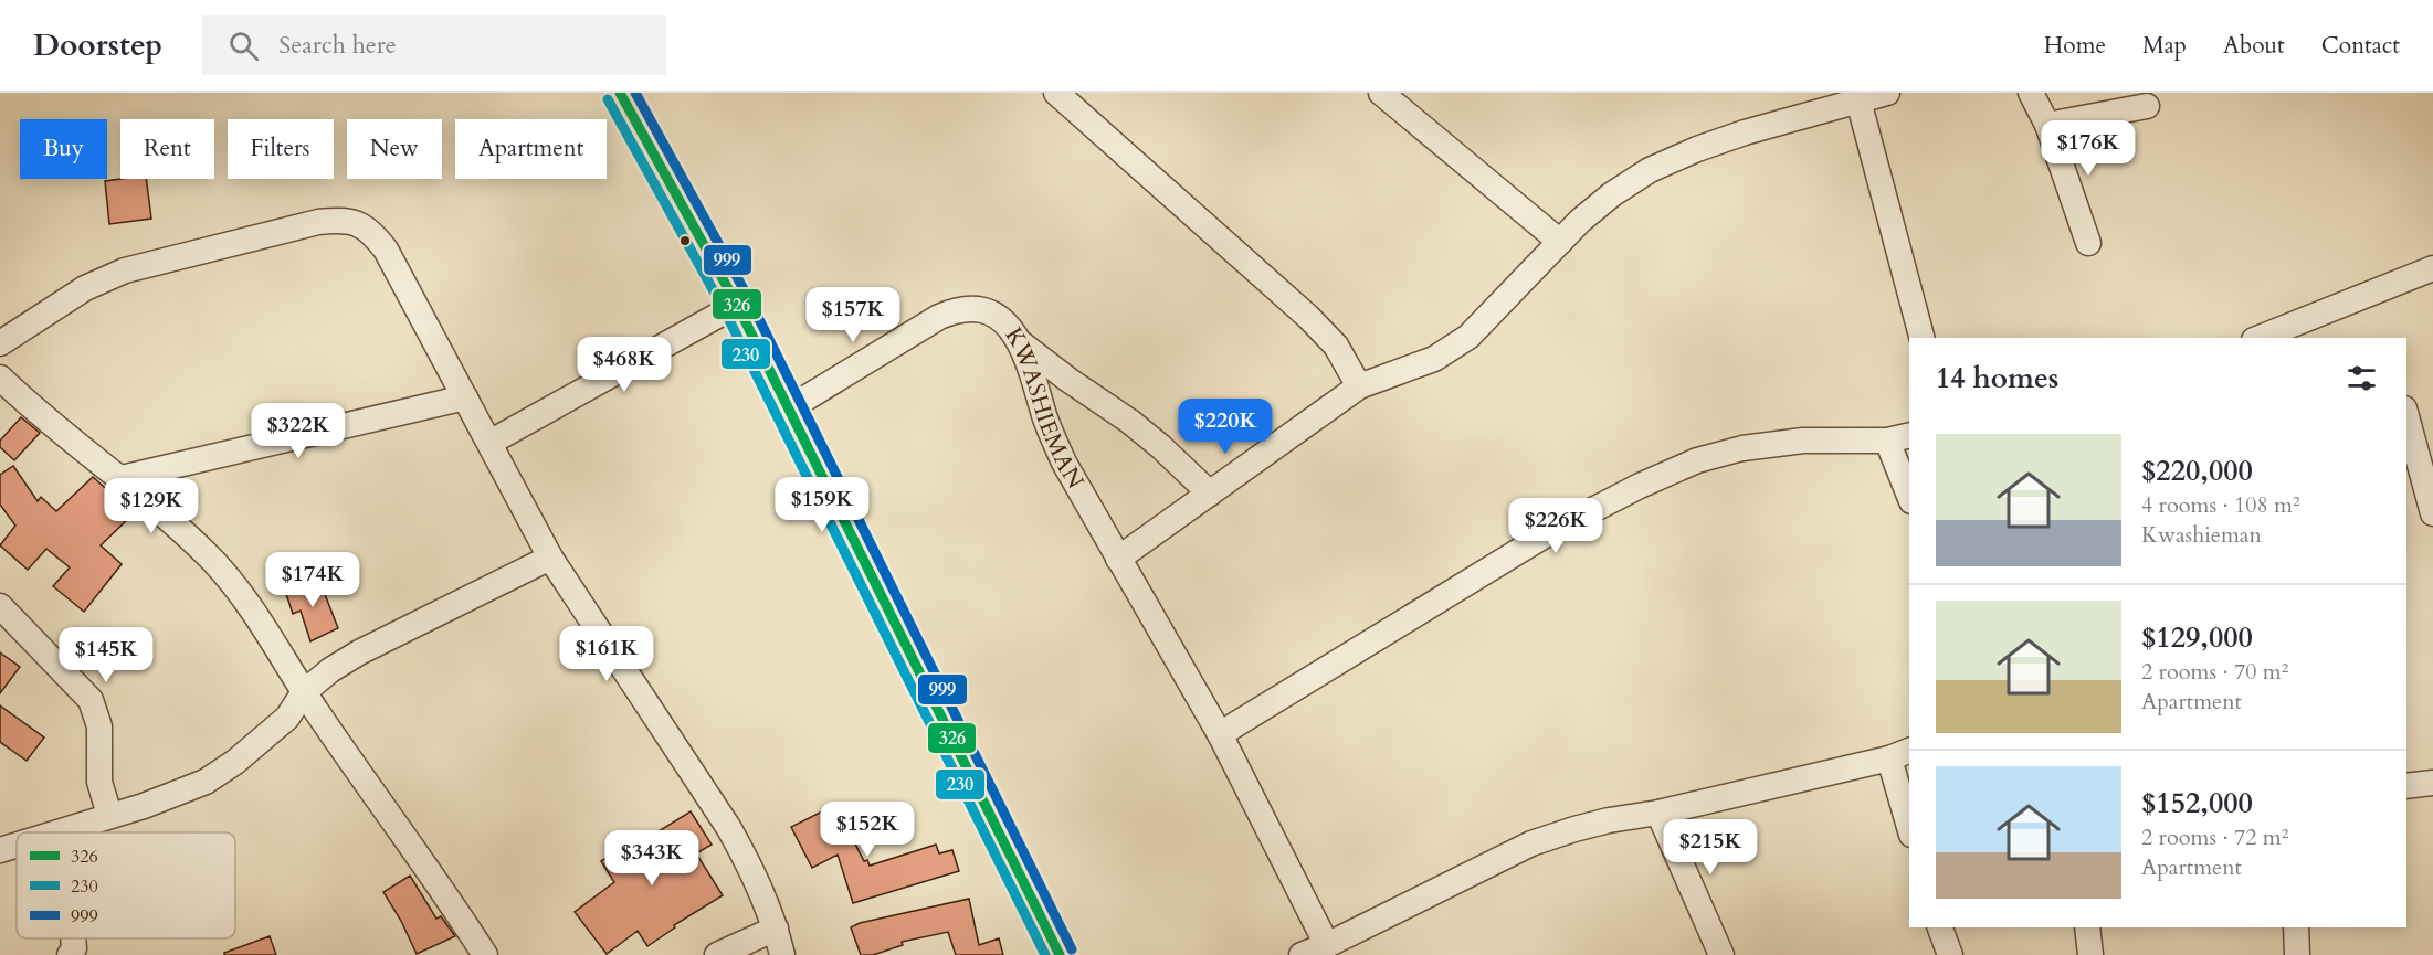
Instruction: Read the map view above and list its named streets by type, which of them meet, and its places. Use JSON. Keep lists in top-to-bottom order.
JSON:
{
  "streets": {
    "street": ["KWASHIEMAN"]
  },
  "lines": ["transit line 326", "transit line 999", "transit line 230"],
  "legend": ["326", "230", "999"],
  "page": {
    "header": "Doorstep",
    "search": "Search here",
    "nav": [
      "Home",
      "Map",
      "About",
      "Contact"
    ],
    "chip": [
      "Buy",
      "Rent",
      "Filters",
      "New",
      "Apartment"
    ],
    "price": [
      "$176K",
      "$157K",
      "$468K",
      "$220K",
      "$322K",
      "$159K",
      "$129K",
      "$226K",
      "$174K",
      "$161K",
      "$145K",
      "$152K",
      "$215K",
      "$343K"
    ],
    "heading": "14 homes",
    "list": [
      {
        "name": "$220,000",
        "note": "4 rooms · 108 m² · Kwashieman"
      },
      {
        "name": "$129,000",
        "note": "2 rooms · 70 m² · Apartment"
      },
      {
        "name": "$152,000",
        "note": "2 rooms · 72 m² · Apartment"
      }
    ]
  }
}
